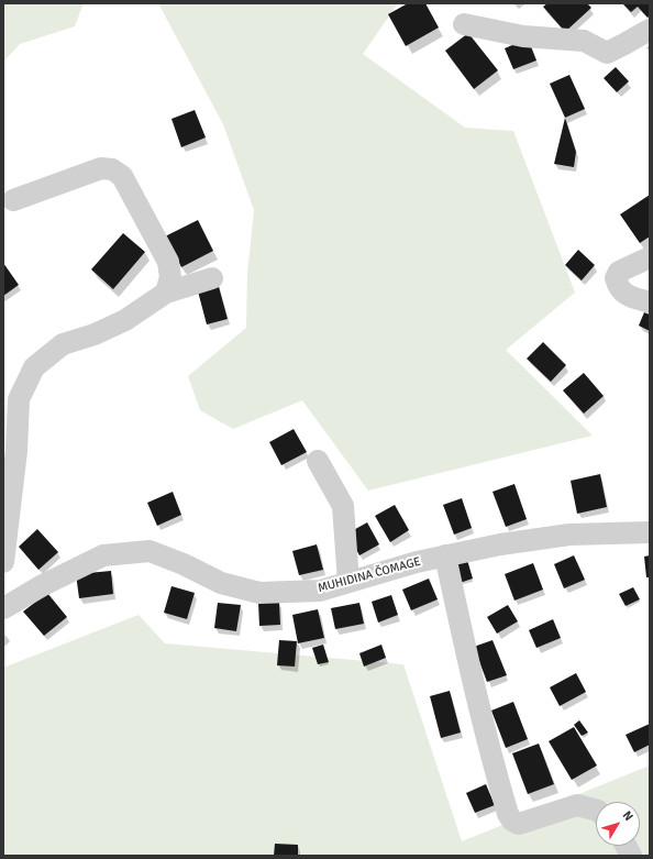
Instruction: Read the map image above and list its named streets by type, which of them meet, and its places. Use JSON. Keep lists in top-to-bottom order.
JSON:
{
  "streets": {
    "street": ["MUHIDINA ČOMAGE"]
  },
  "north": "top right"
}
